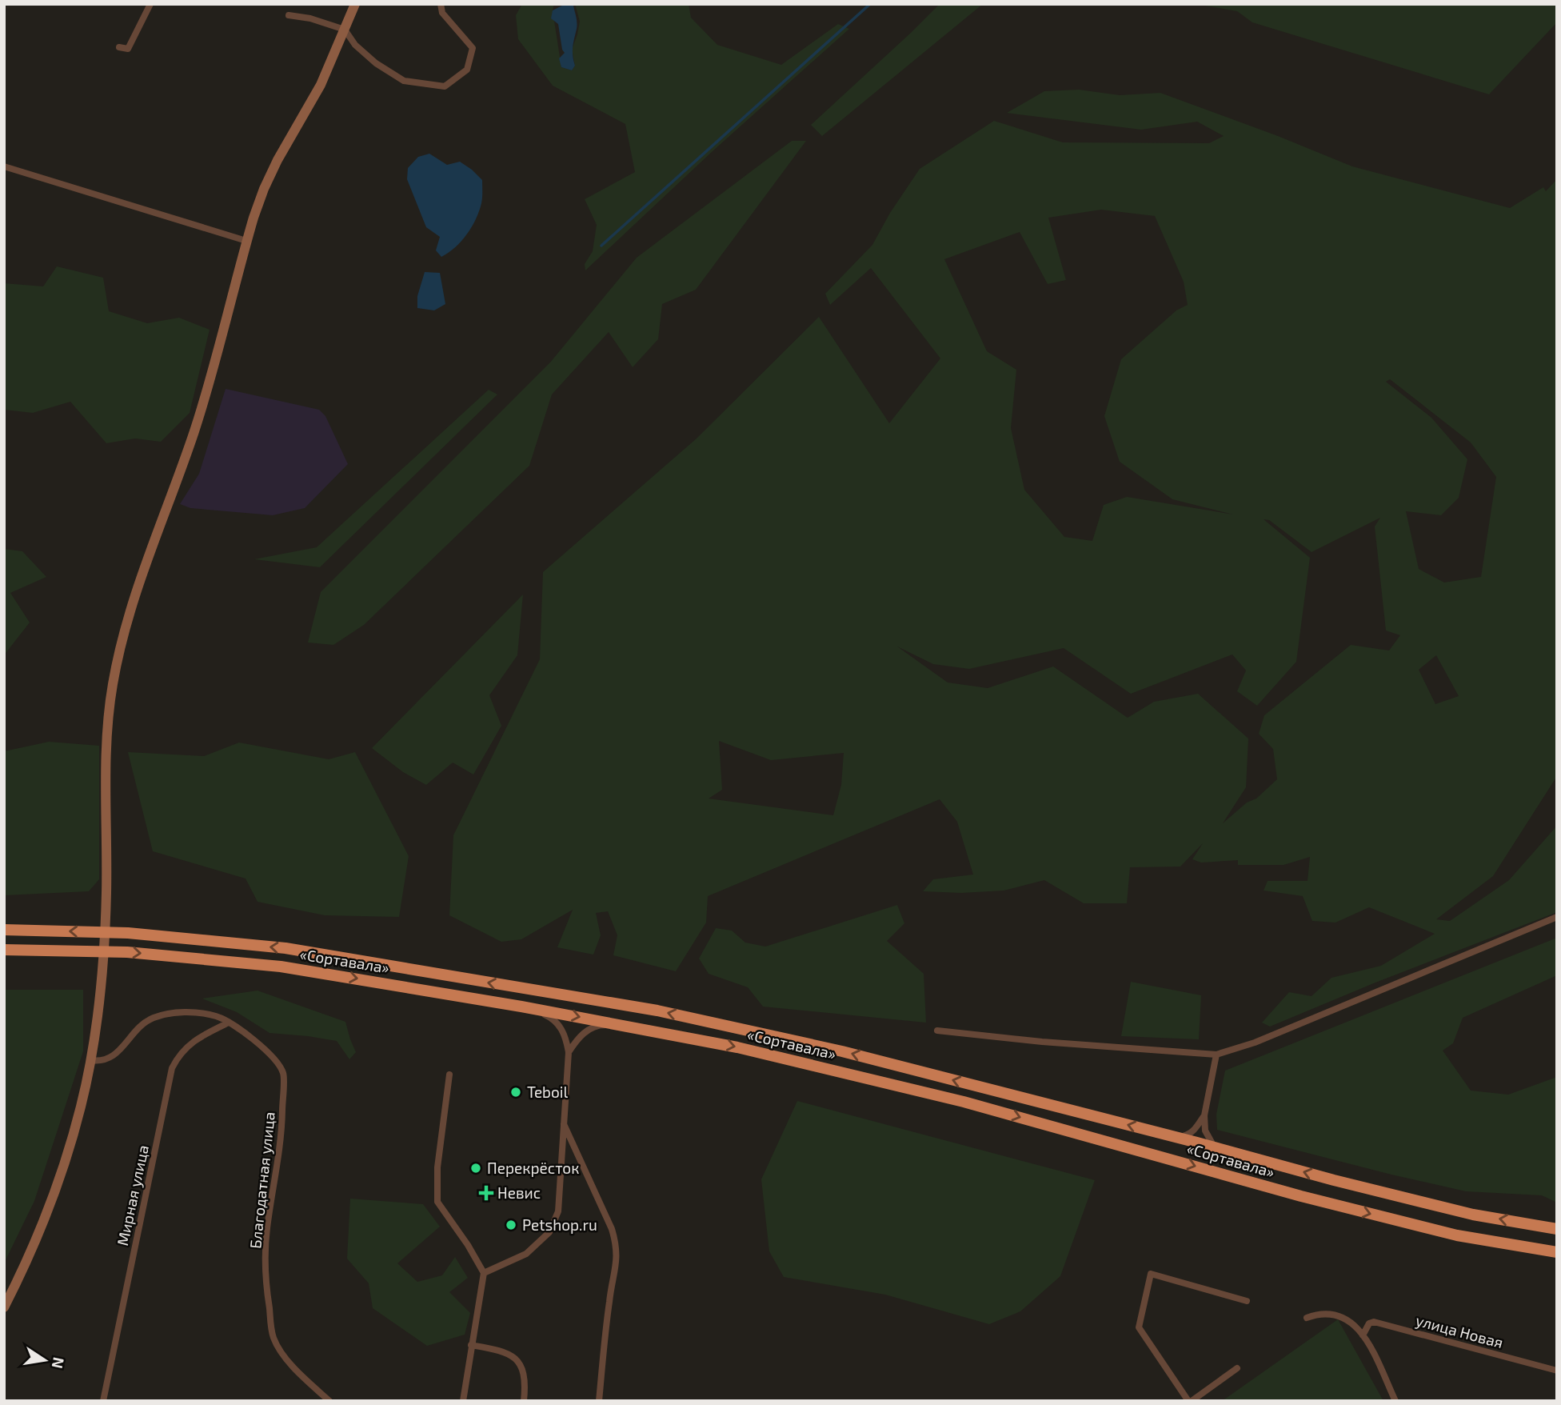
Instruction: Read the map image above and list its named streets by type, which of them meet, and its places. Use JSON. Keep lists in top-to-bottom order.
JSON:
{
  "streets": {
    "highway": ["«Сортавала»"],
    "street": ["Благодатная улица", "Мирная улица", "улица Новая"]
  },
  "crossings": [
    ["Благодатная улица", "Мирная улица"]
  ],
  "places": {
    "other": ["Teboil", "Перекрёсток", "Petshop.ru"],
    "health": ["Невис"]
  },
  "north": "right"
}
